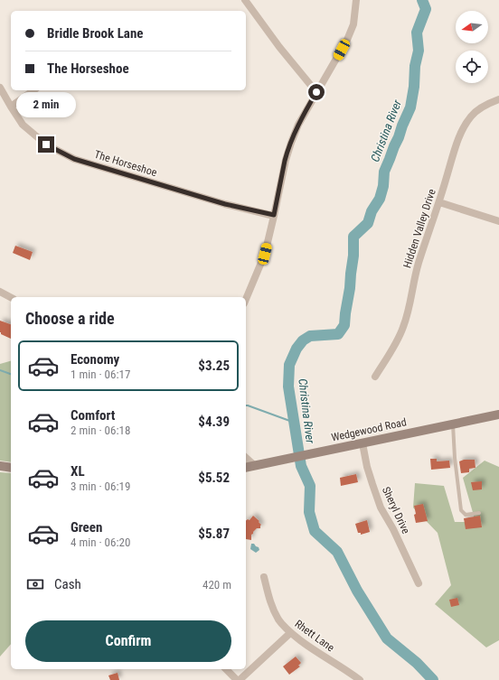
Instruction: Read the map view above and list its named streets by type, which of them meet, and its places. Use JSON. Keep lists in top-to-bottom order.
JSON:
{
  "streets": {
    "street": [
      "The Horseshoe",
      "Hidden Valley Drive",
      "Wedgewood Road",
      "Sheryl Drive",
      "Rhett Lane"
    ]
  },
  "crossings": [
    ["Wedgewood Road", "Sheryl Drive"]
  ],
  "water": ["Christina River"],
  "north": "left",
  "page": {
    "banner": ["Bridle Brook Lane", "The Horseshoe"],
    "bubble": "2 min",
    "heading": "Choose a ride",
    "list": [
      {
        "name": "Economy",
        "note": "1 min · 06:17",
        "value": "$3.25"
      },
      {
        "name": "Comfort",
        "note": "2 min · 06:18",
        "value": "$4.39"
      },
      {
        "name": "XL",
        "note": "3 min · 06:19",
        "value": "$5.52"
      },
      {
        "name": "Green",
        "note": "4 min · 06:20",
        "value": "$5.87"
      }
    ],
    "pay": ["Cash", "420 m"],
    "buttons": "Confirm"
  }
}
